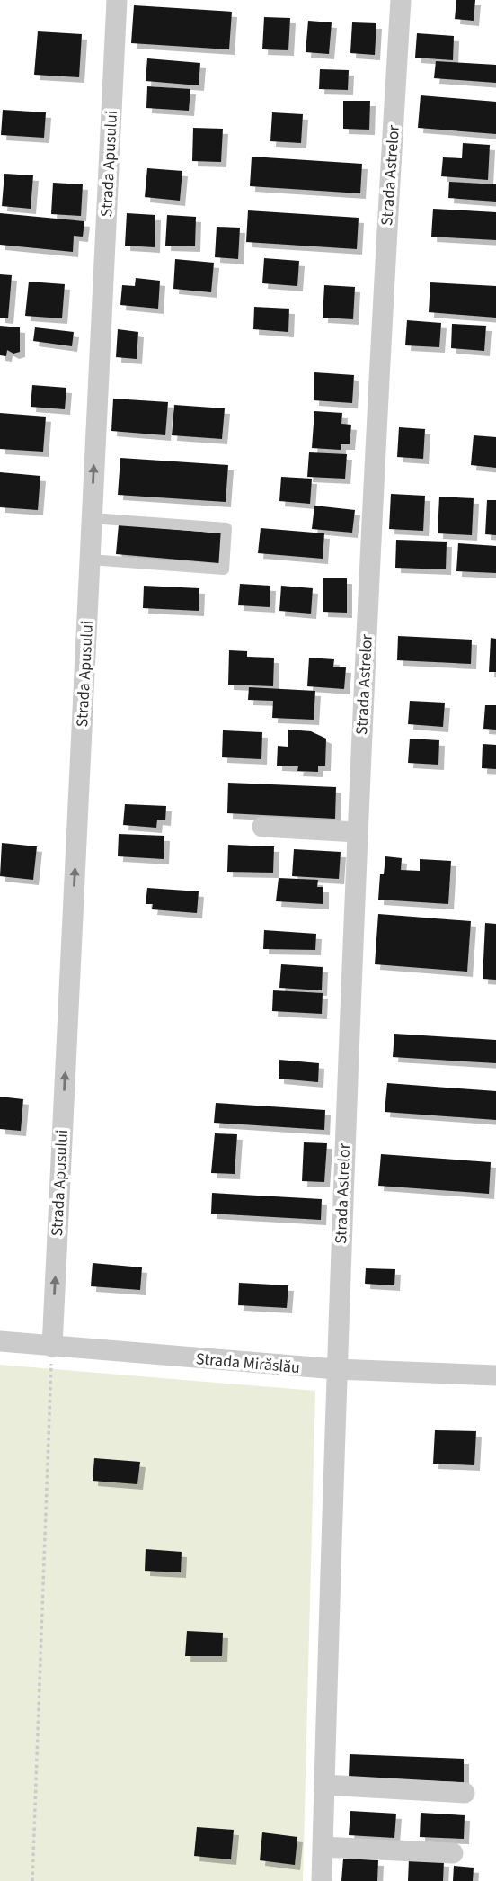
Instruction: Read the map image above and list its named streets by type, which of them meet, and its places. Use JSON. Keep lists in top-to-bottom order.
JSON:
{
  "streets": {
    "street": ["Strada Apusului", "Strada Astrelor", "Strada Mirăslău"]
  },
  "crossings": [
    ["Strada Apusului", "Strada Mirăslău"],
    ["Strada Astrelor", "Strada Mirăslău"]
  ],
  "one_way": ["Strada Apusului"]
}
